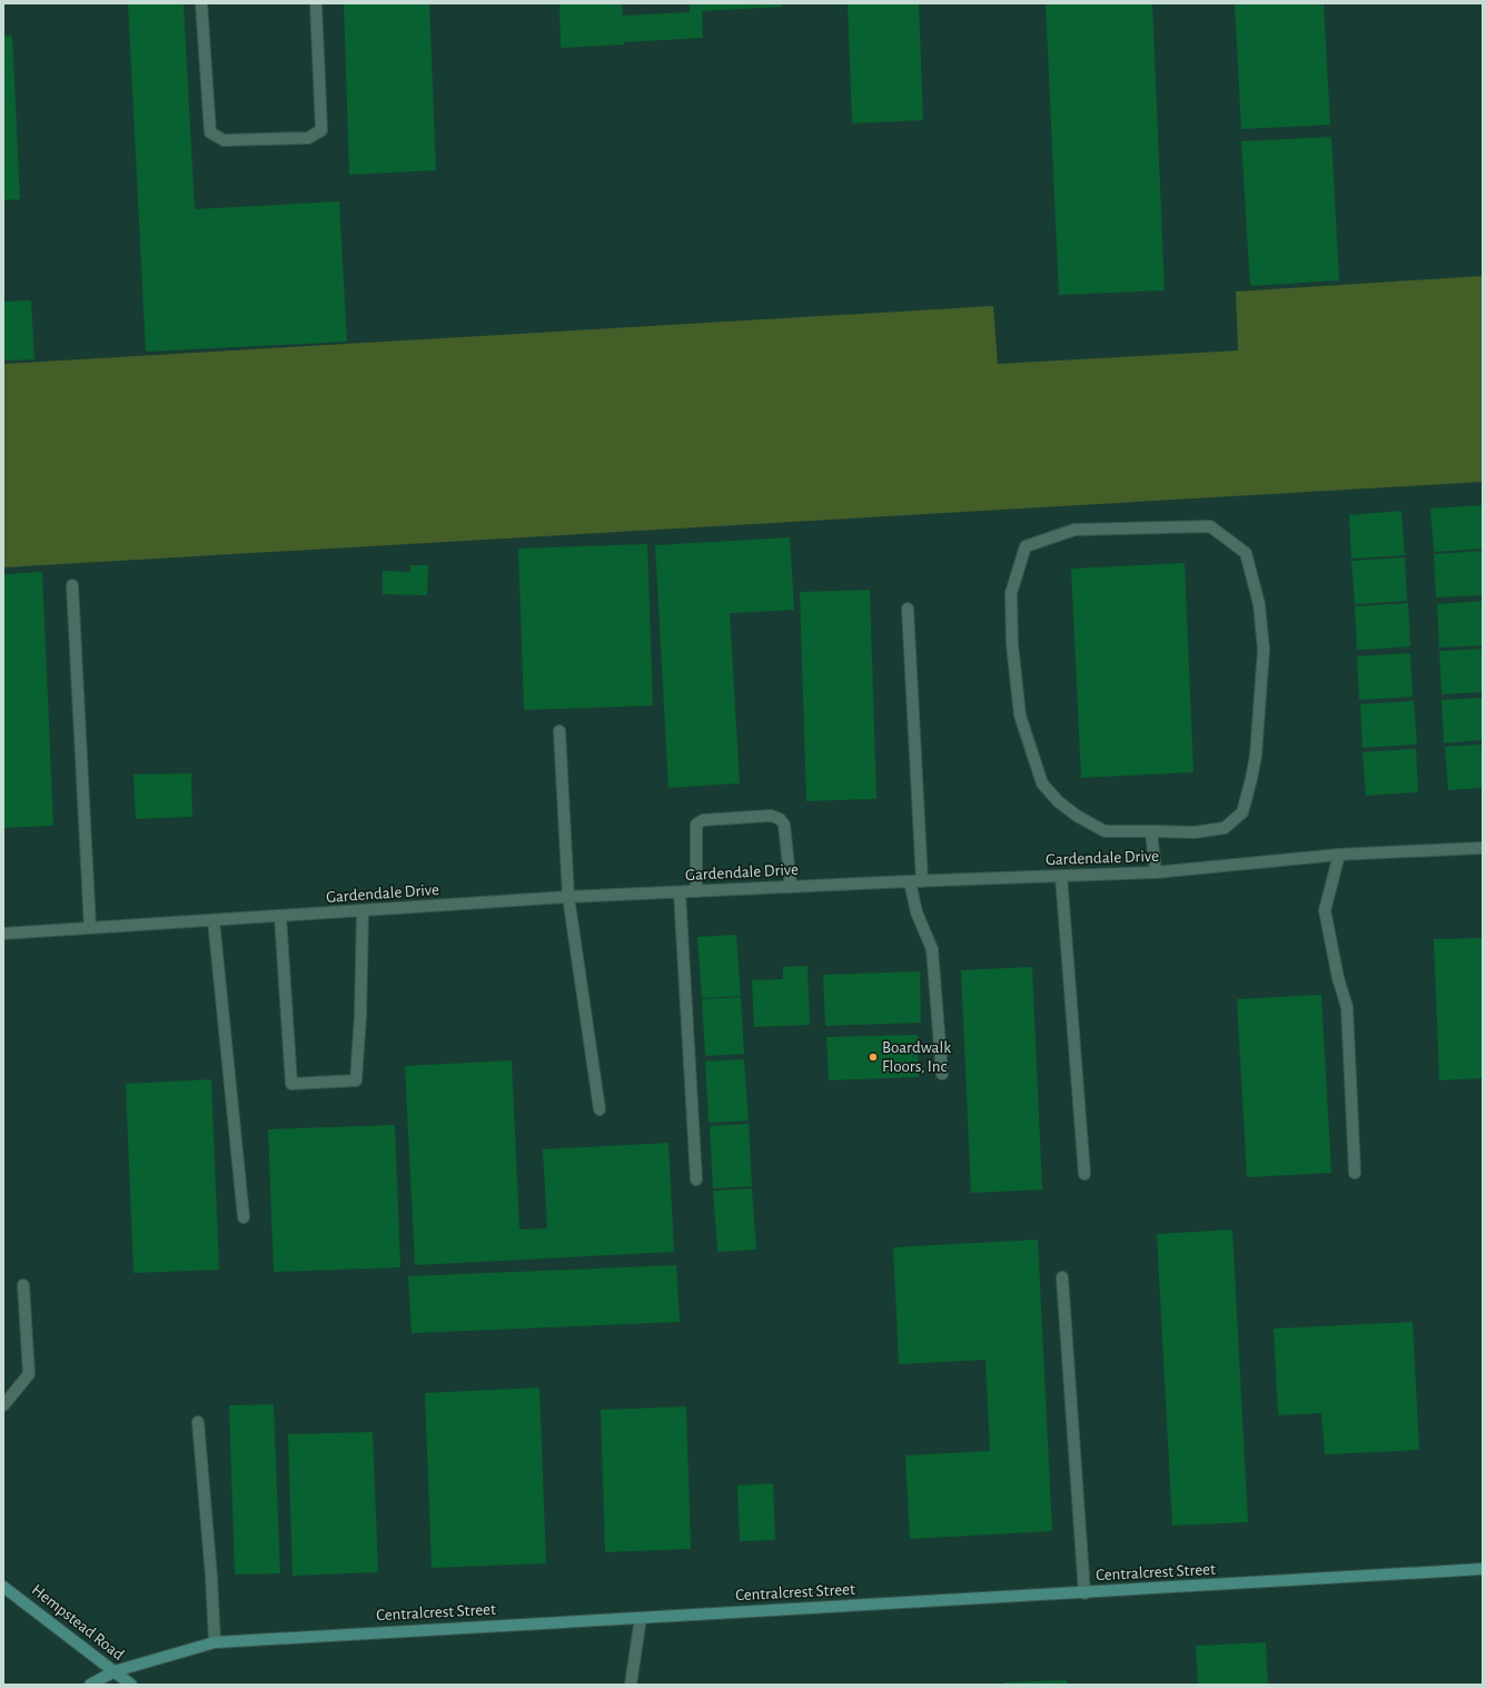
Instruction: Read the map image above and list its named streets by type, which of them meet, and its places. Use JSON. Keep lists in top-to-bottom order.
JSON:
{
  "streets": {
    "street": ["Gardendale Drive", "Centralcrest Street", "Hempstead Road"]
  },
  "crossings": [
    ["Centralcrest Street", "Hempstead Road"]
  ],
  "places": ["Boardwalk Floors, Inc"]
}
